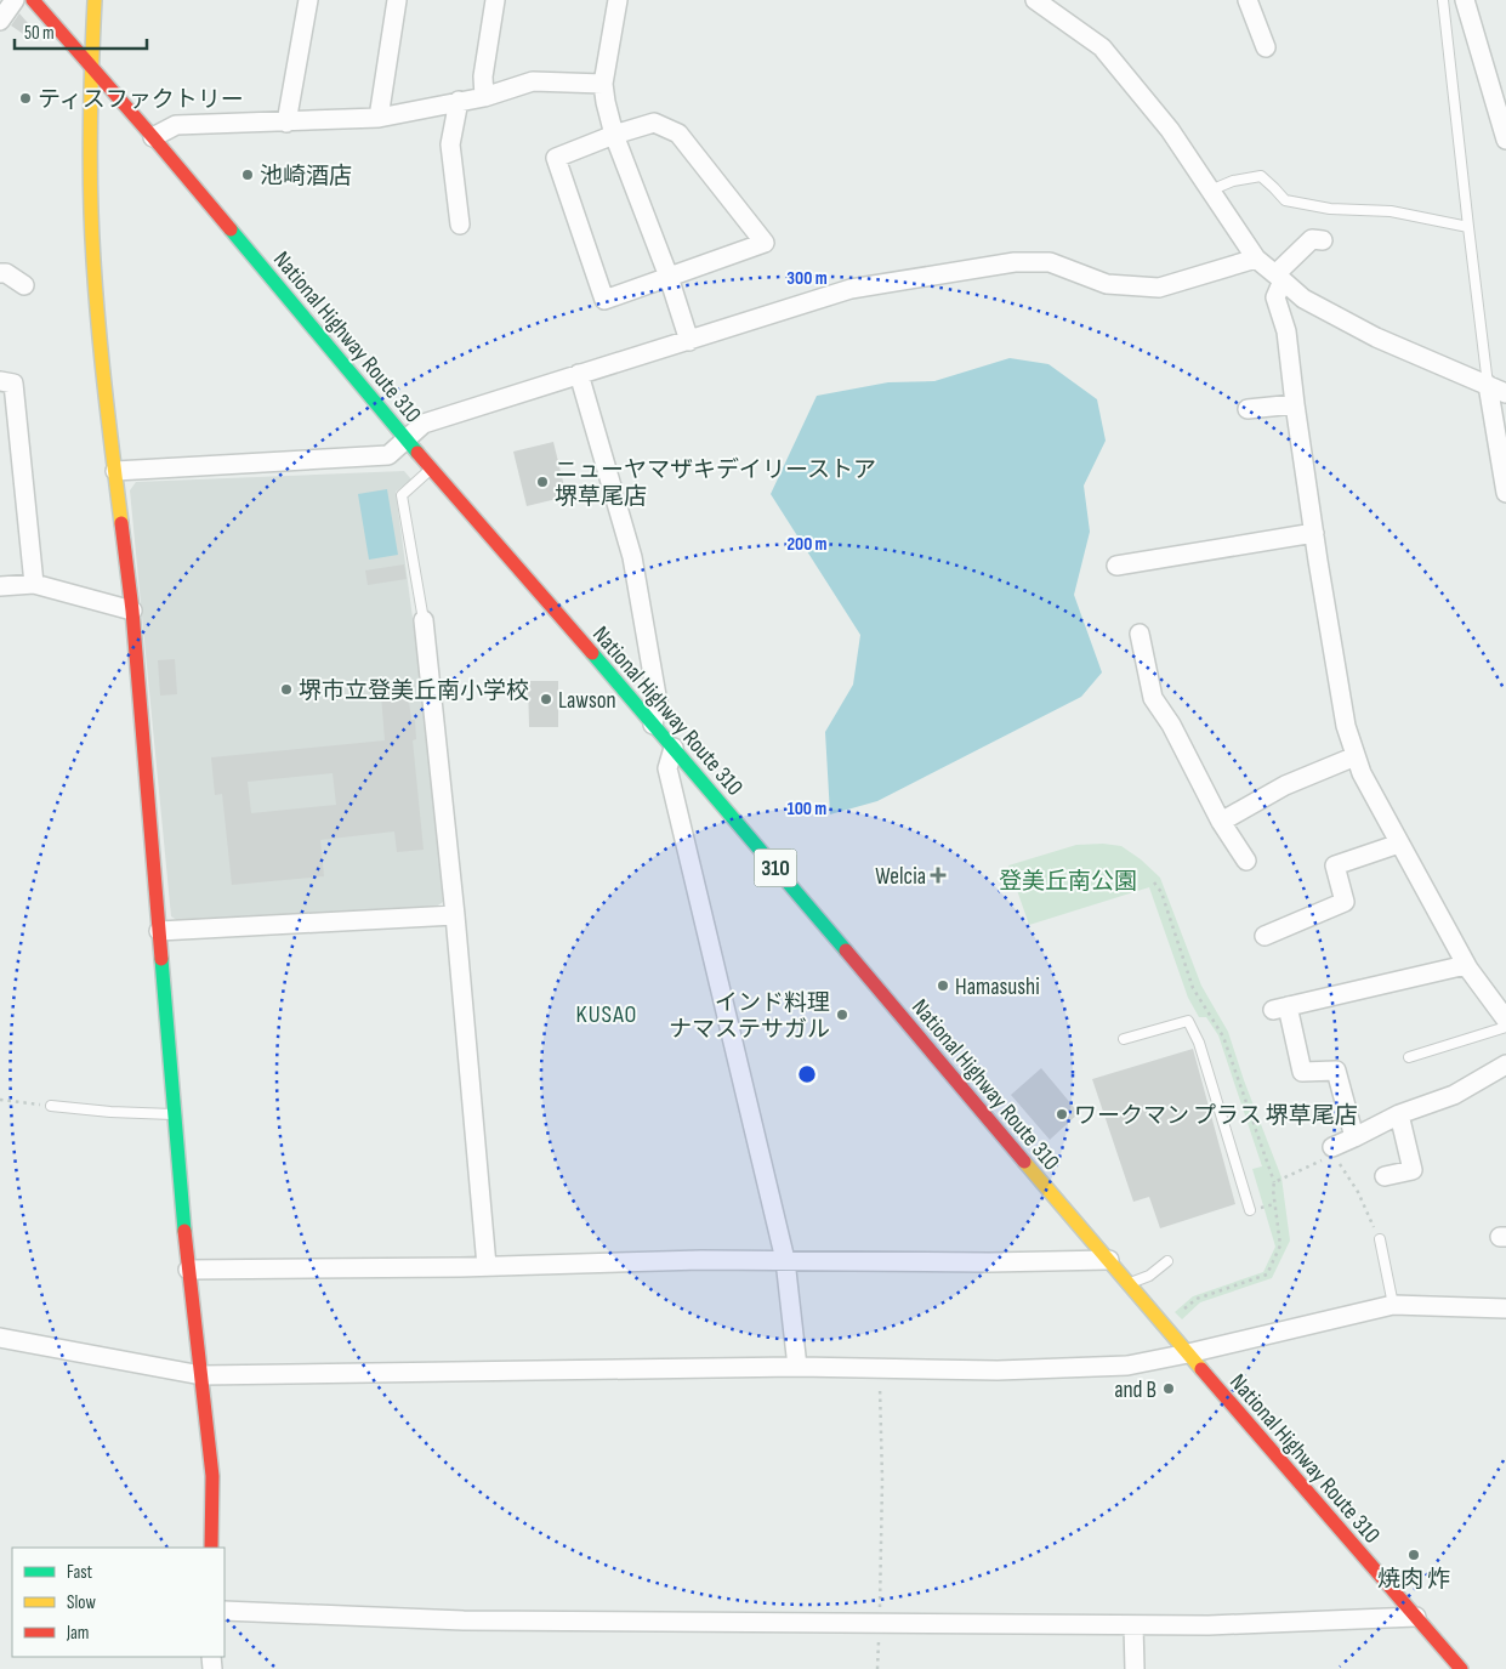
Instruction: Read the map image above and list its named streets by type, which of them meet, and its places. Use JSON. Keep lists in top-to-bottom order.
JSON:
{
  "streets": {
    "main road": ["National Highway Route 310", "310"]
  },
  "districts": ["KUSAO"],
  "parks": ["登美丘南公園"],
  "places": {
    "other": [
      "ティスファクトリー",
      "池崎酒店",
      "ニューヤマザキデイリーストア 堺草尾店",
      "堺市立登美丘南小学校",
      "Lawson",
      "Hamasushi",
      "インド料理 ナマステサガル",
      "ワークマン プラス 堺草尾店",
      "and B",
      "焼肉 炸"
    ],
    "health": ["Welcia"]
  },
  "legend": ["Fast", "Slow", "Jam"],
  "scale_bar": "50 m",
  "rings": ["300 m", "200 m", "100 m"]
}
